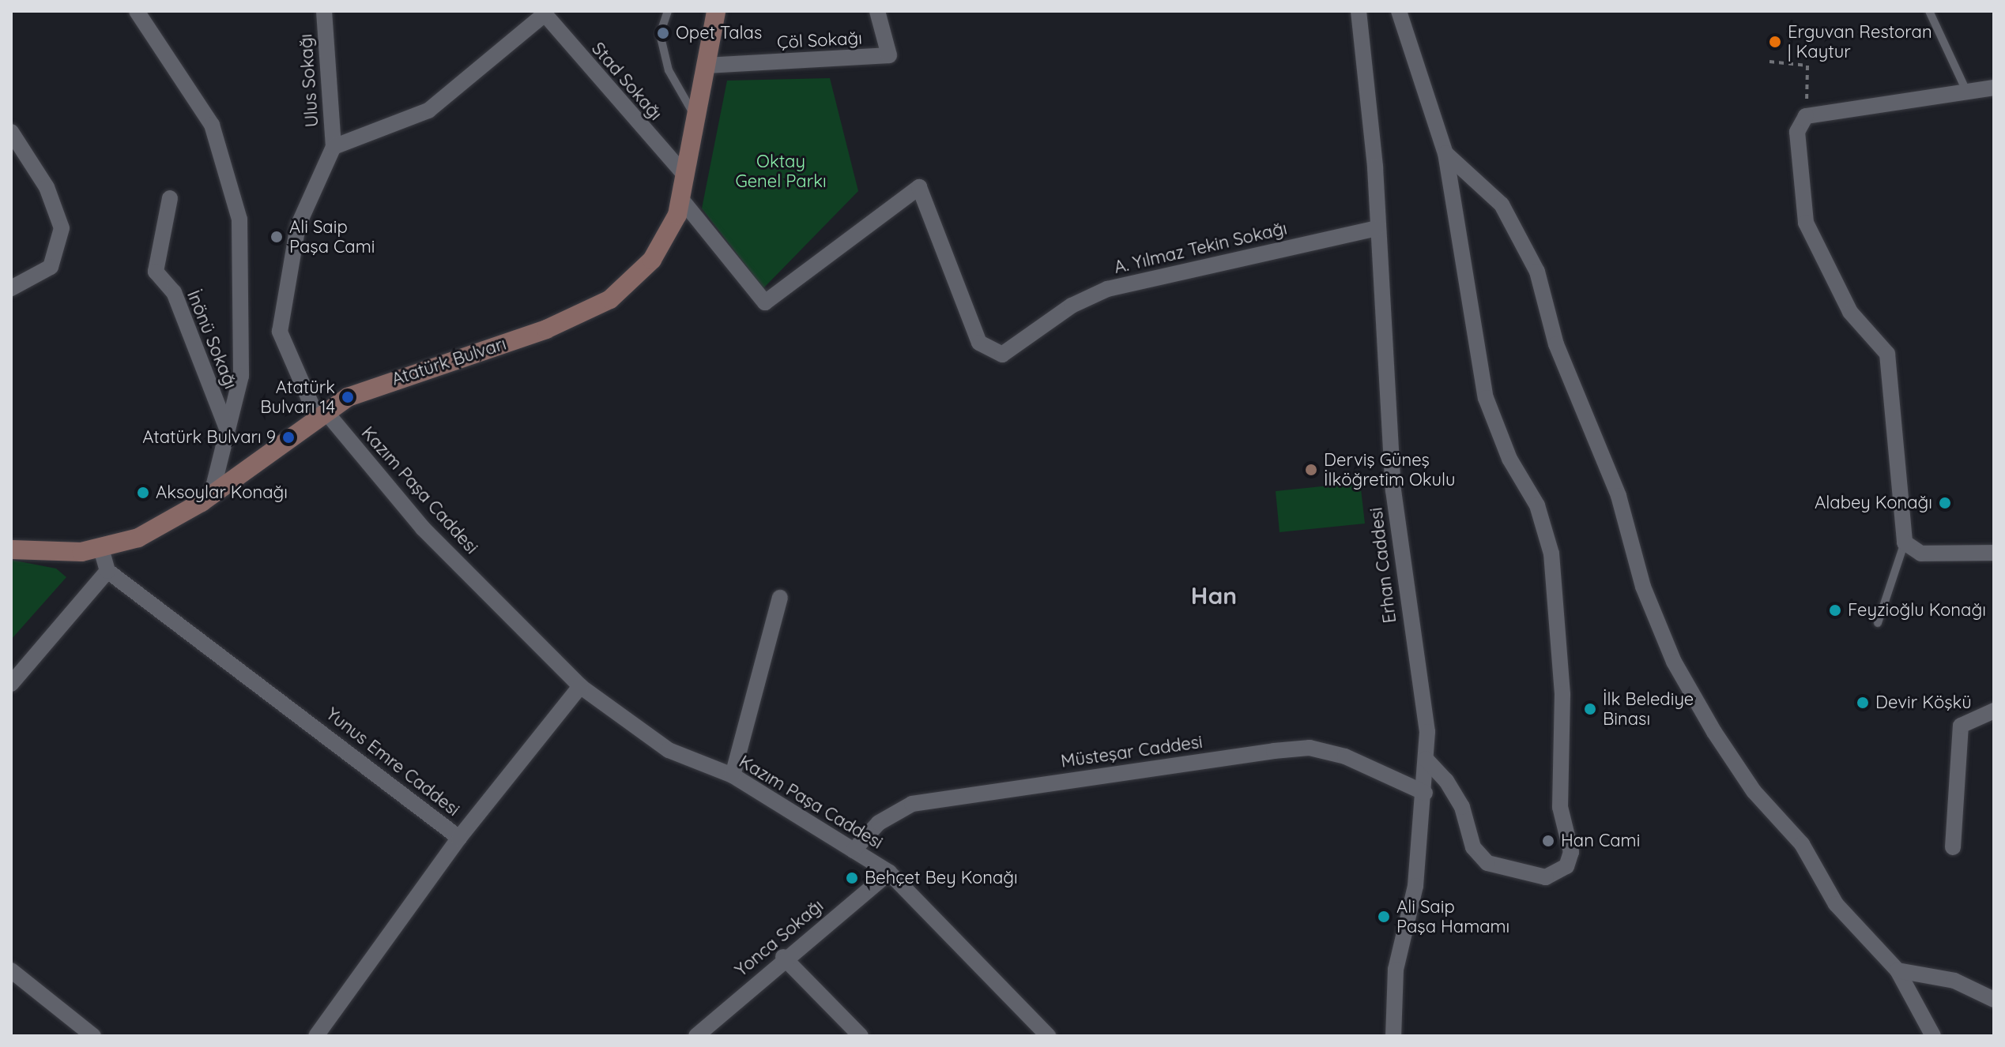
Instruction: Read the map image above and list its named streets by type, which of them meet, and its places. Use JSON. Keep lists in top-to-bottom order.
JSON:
{
  "streets": {
    "main road": ["Atatürk Bulvarı"],
    "street": [
      "Çöl Sokağı",
      "Ulus Sokağı",
      "Stad Sokağı",
      "A. Yılmaz Tekin Sokağı",
      "İnönü Sokağı",
      "Kazım Paşa Caddesi",
      "Erhan Caddesi",
      "Müsteşar Caddesi",
      "Yunus Emre Caddesi",
      "Yonca Sokağı"
    ]
  },
  "crossings": [
    ["Çöl Sokağı", "Atatürk Bulvarı"],
    ["Ulus Sokağı", "Kazım Paşa Caddesi"],
    ["Stad Sokağı", "Atatürk Bulvarı"],
    ["A. Yılmaz Tekin Sokağı", "Atatürk Bulvarı"],
    ["A. Yılmaz Tekin Sokağı", "Erhan Caddesi"],
    ["Atatürk Bulvarı", "Kazım Paşa Caddesi"],
    ["Kazım Paşa Caddesi", "Müsteşar Caddesi"],
    ["Kazım Paşa Caddesi", "Yonca Sokağı"],
    ["Erhan Caddesi", "Müsteşar Caddesi"]
  ],
  "districts": ["Han"],
  "parks": ["Oktay Genel Parkı"],
  "places": [
    "Opet Talas",
    "Erguvan Restoran | Kaytur",
    "Ali Saip Paşa Cami",
    "Atatürk Bulvarı 14",
    "Atatürk Bulvarı 9",
    "Derviş Güneş İlköğretim Okulu",
    "Aksoylar Konağı",
    "Alabey Konağı",
    "Feyzioğlu Konağı",
    "Devir Köşkü",
    "İlk Belediye Binası",
    "Han Cami",
    "Behçet Bey Konağı",
    "Ali Saip Paşa Hamamı"
  ]
}
